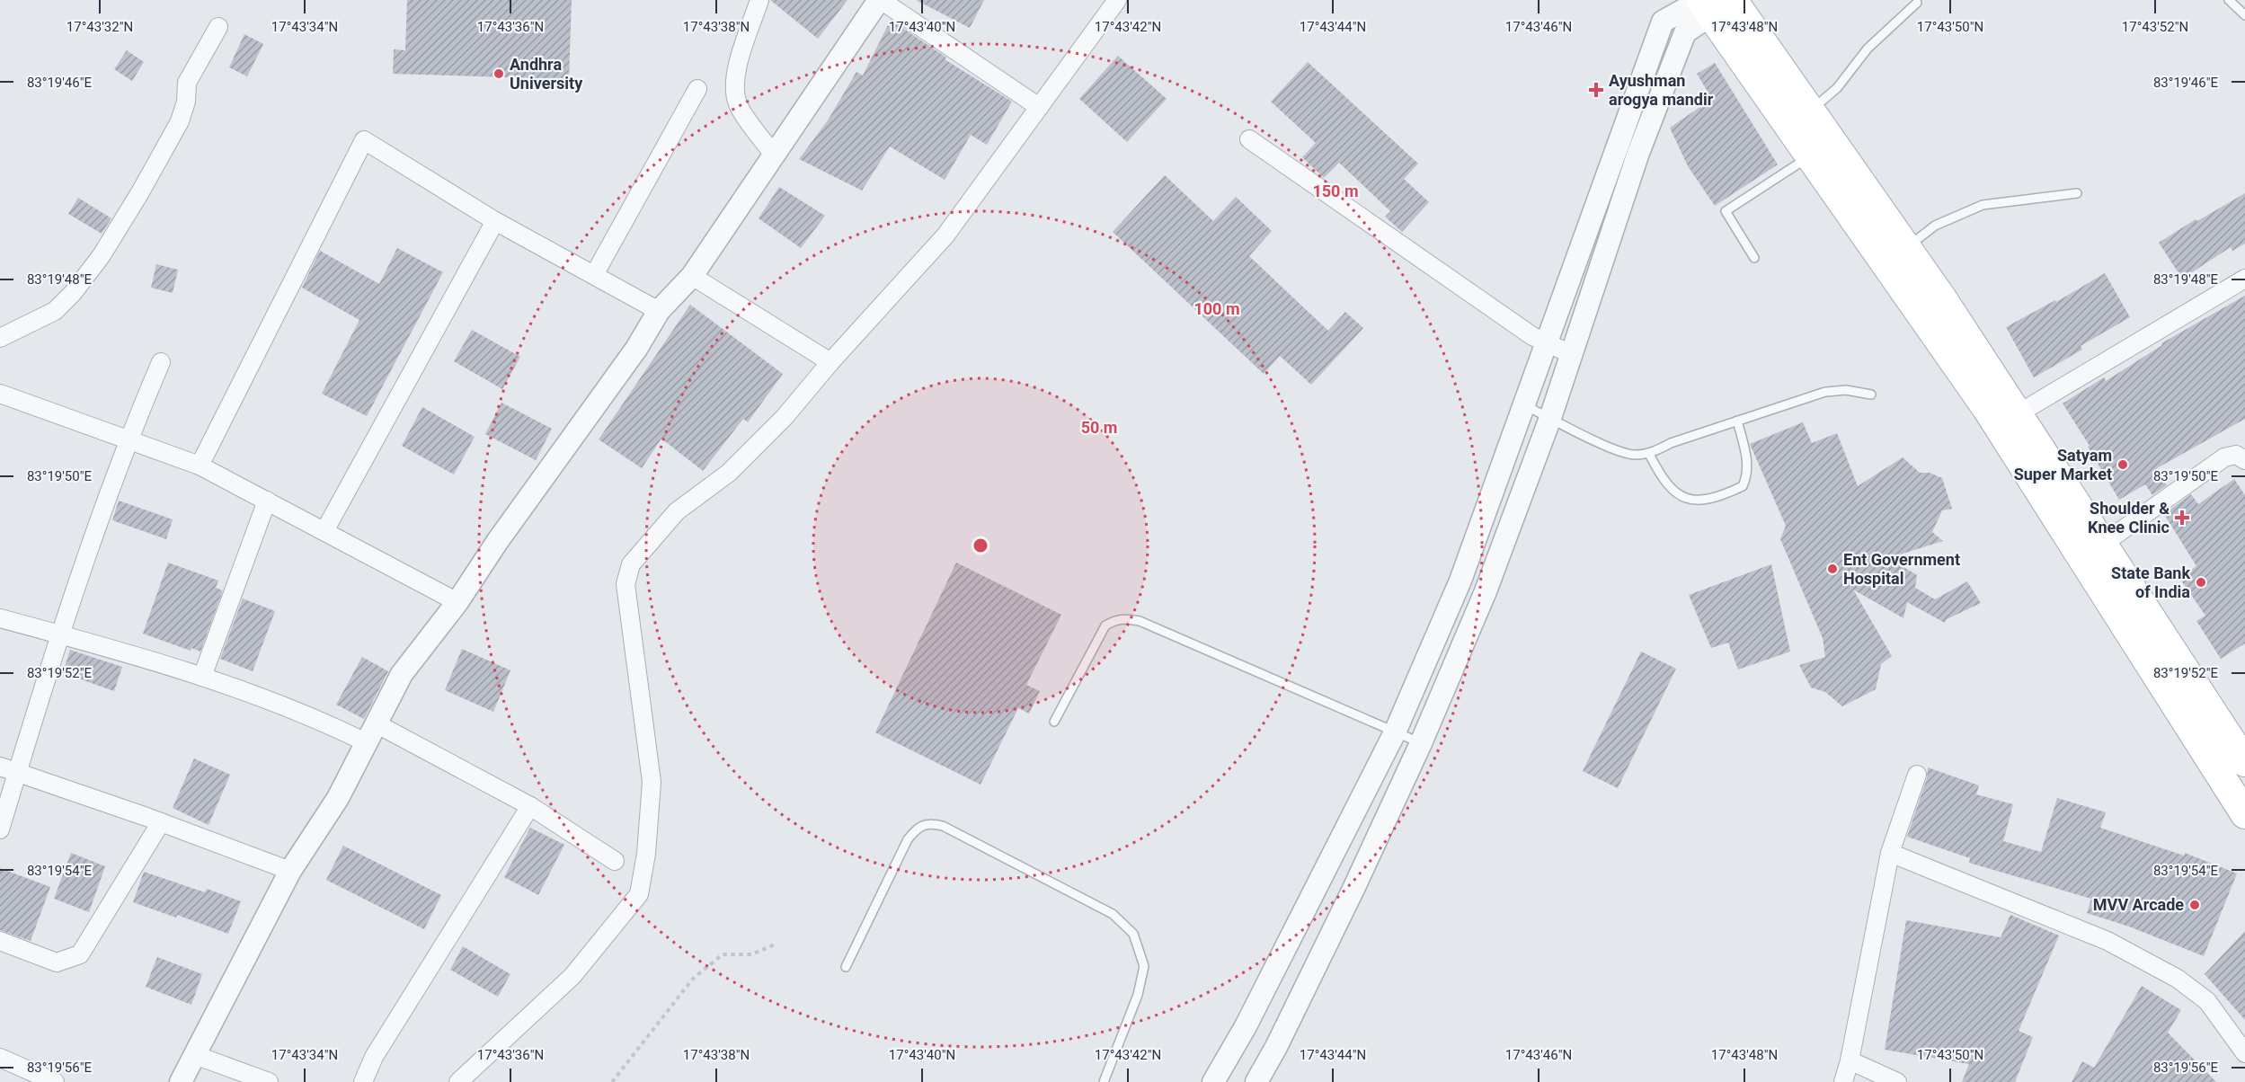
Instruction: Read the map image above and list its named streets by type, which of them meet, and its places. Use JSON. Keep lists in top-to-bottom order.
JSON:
{
  "places": {
    "other": [
      "Andhra University",
      "Satyam Super Market",
      "Ent Government Hospital",
      "State Bank of India",
      "MVV Arcade"
    ],
    "health": ["Ayushman arogya mandir", "Shoulder & Knee Clinic"]
  },
  "coordinates": [
    "17°43'32\"N",
    "17°43'34\"N",
    "17°43'36\"N",
    "17°43'38\"N",
    "17°43'40\"N",
    "17°43'42\"N",
    "17°43'44\"N",
    "17°43'46\"N",
    "17°43'48\"N",
    "17°43'50\"N",
    "17°43'52\"N",
    "83°19'46\"E",
    "83°19'48\"E",
    "83°19'50\"E",
    "83°19'52\"E",
    "83°19'54\"E",
    "83°19'56\"E"
  ],
  "rings": ["150 m", "100 m", "50 m"]
}
